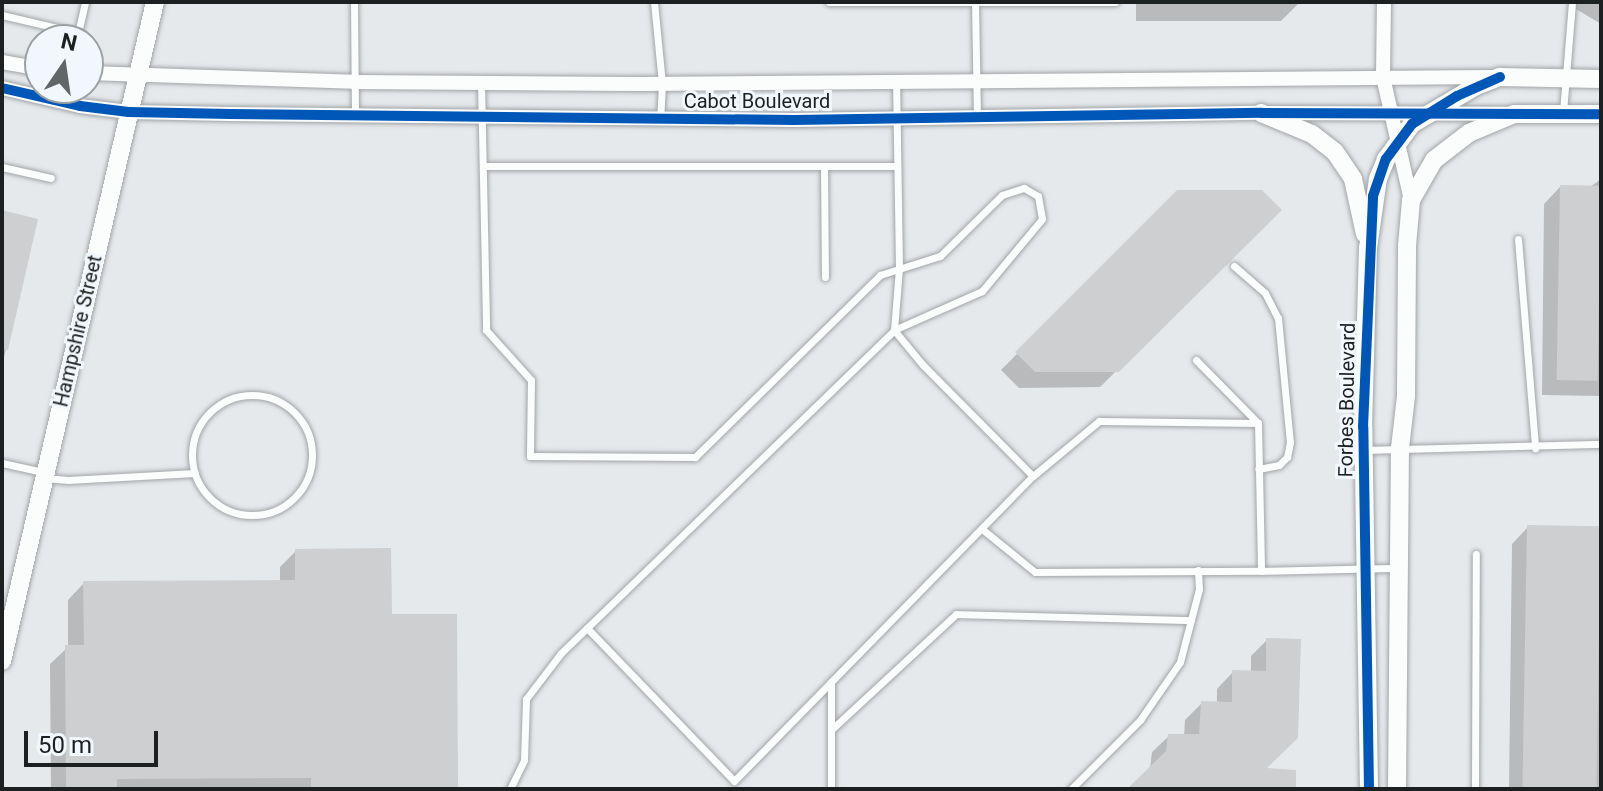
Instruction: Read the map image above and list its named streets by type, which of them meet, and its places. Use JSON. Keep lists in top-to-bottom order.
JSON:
{
  "streets": {
    "street": ["Cabot Boulevard", "Hampshire Street", "Forbes Boulevard"]
  },
  "crossings": [
    ["Cabot Boulevard", "Hampshire Street"],
    ["Cabot Boulevard", "Forbes Boulevard"]
  ],
  "scale_bar": "50 m",
  "north": "top"
}
